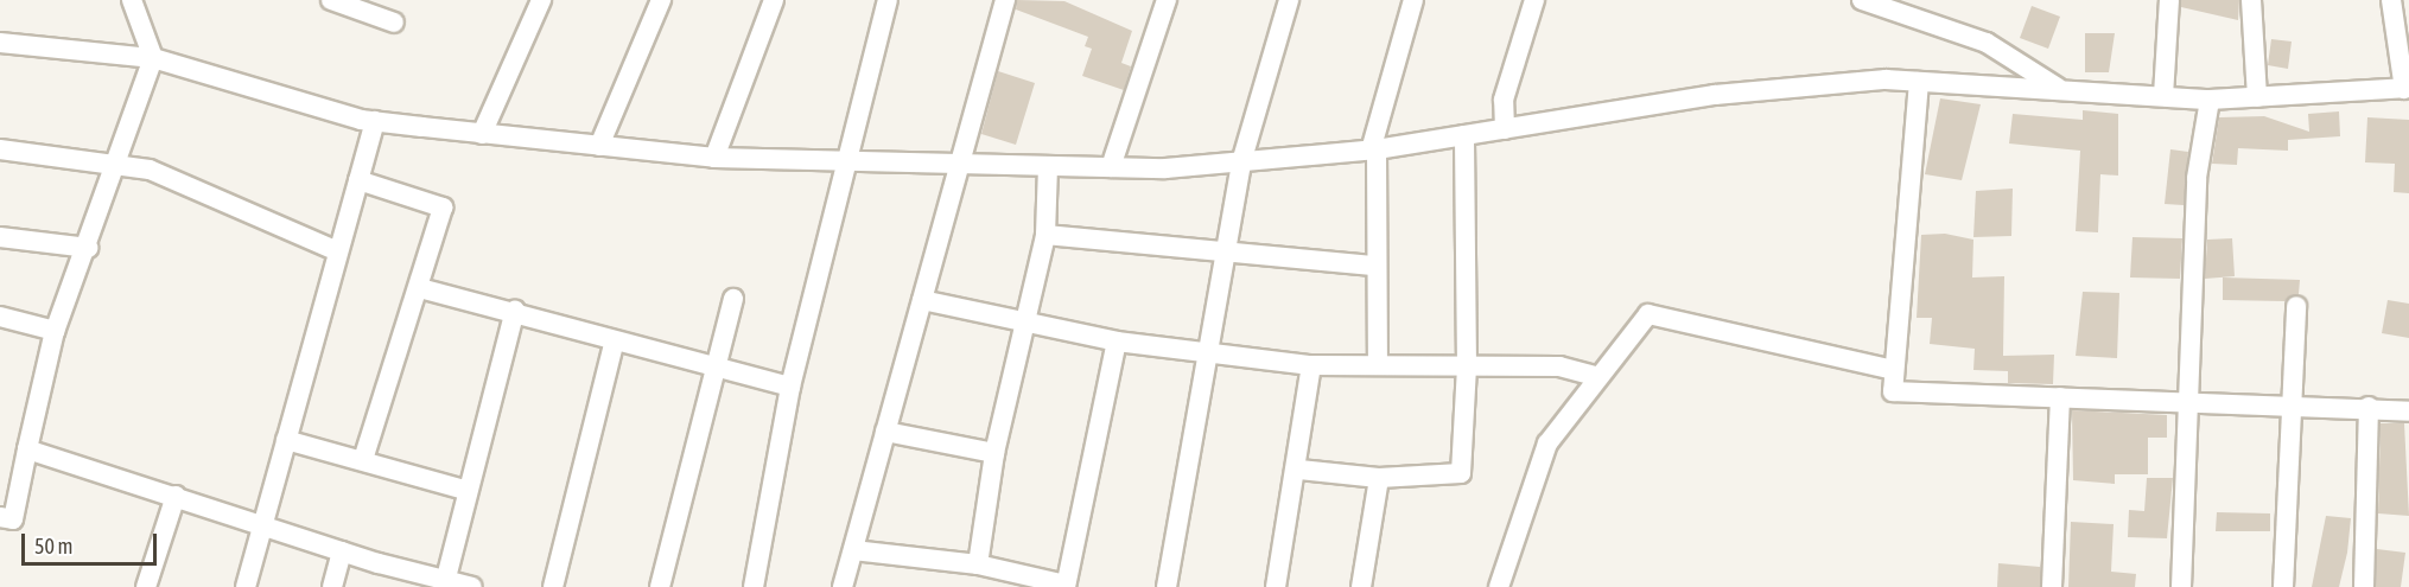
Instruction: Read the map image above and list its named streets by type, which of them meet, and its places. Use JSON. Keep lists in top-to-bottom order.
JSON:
{
  "scale_bar": "50 m"
}
